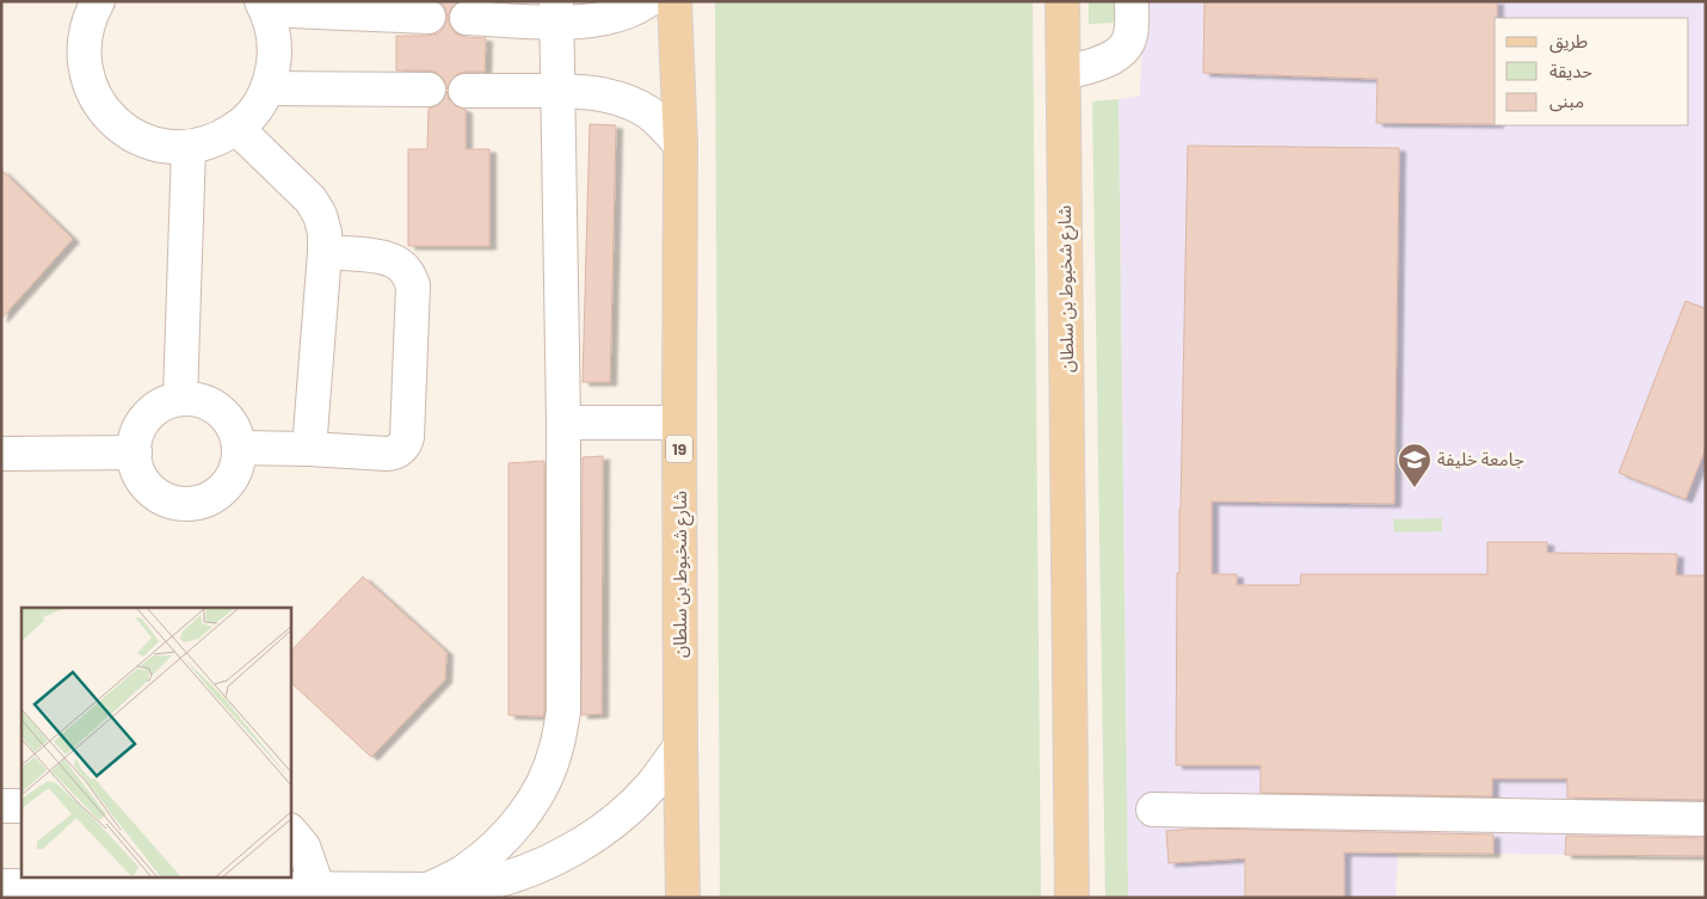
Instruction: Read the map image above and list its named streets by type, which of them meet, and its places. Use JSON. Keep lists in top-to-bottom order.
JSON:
{
  "streets": {
    "main road": ["شارع شخبوط بن سلطان", "19"]
  },
  "places": {
    "school or university": ["جامعة خليفة"]
  },
  "legend": ["طريق", "حديقة", "مبنى"]
}
